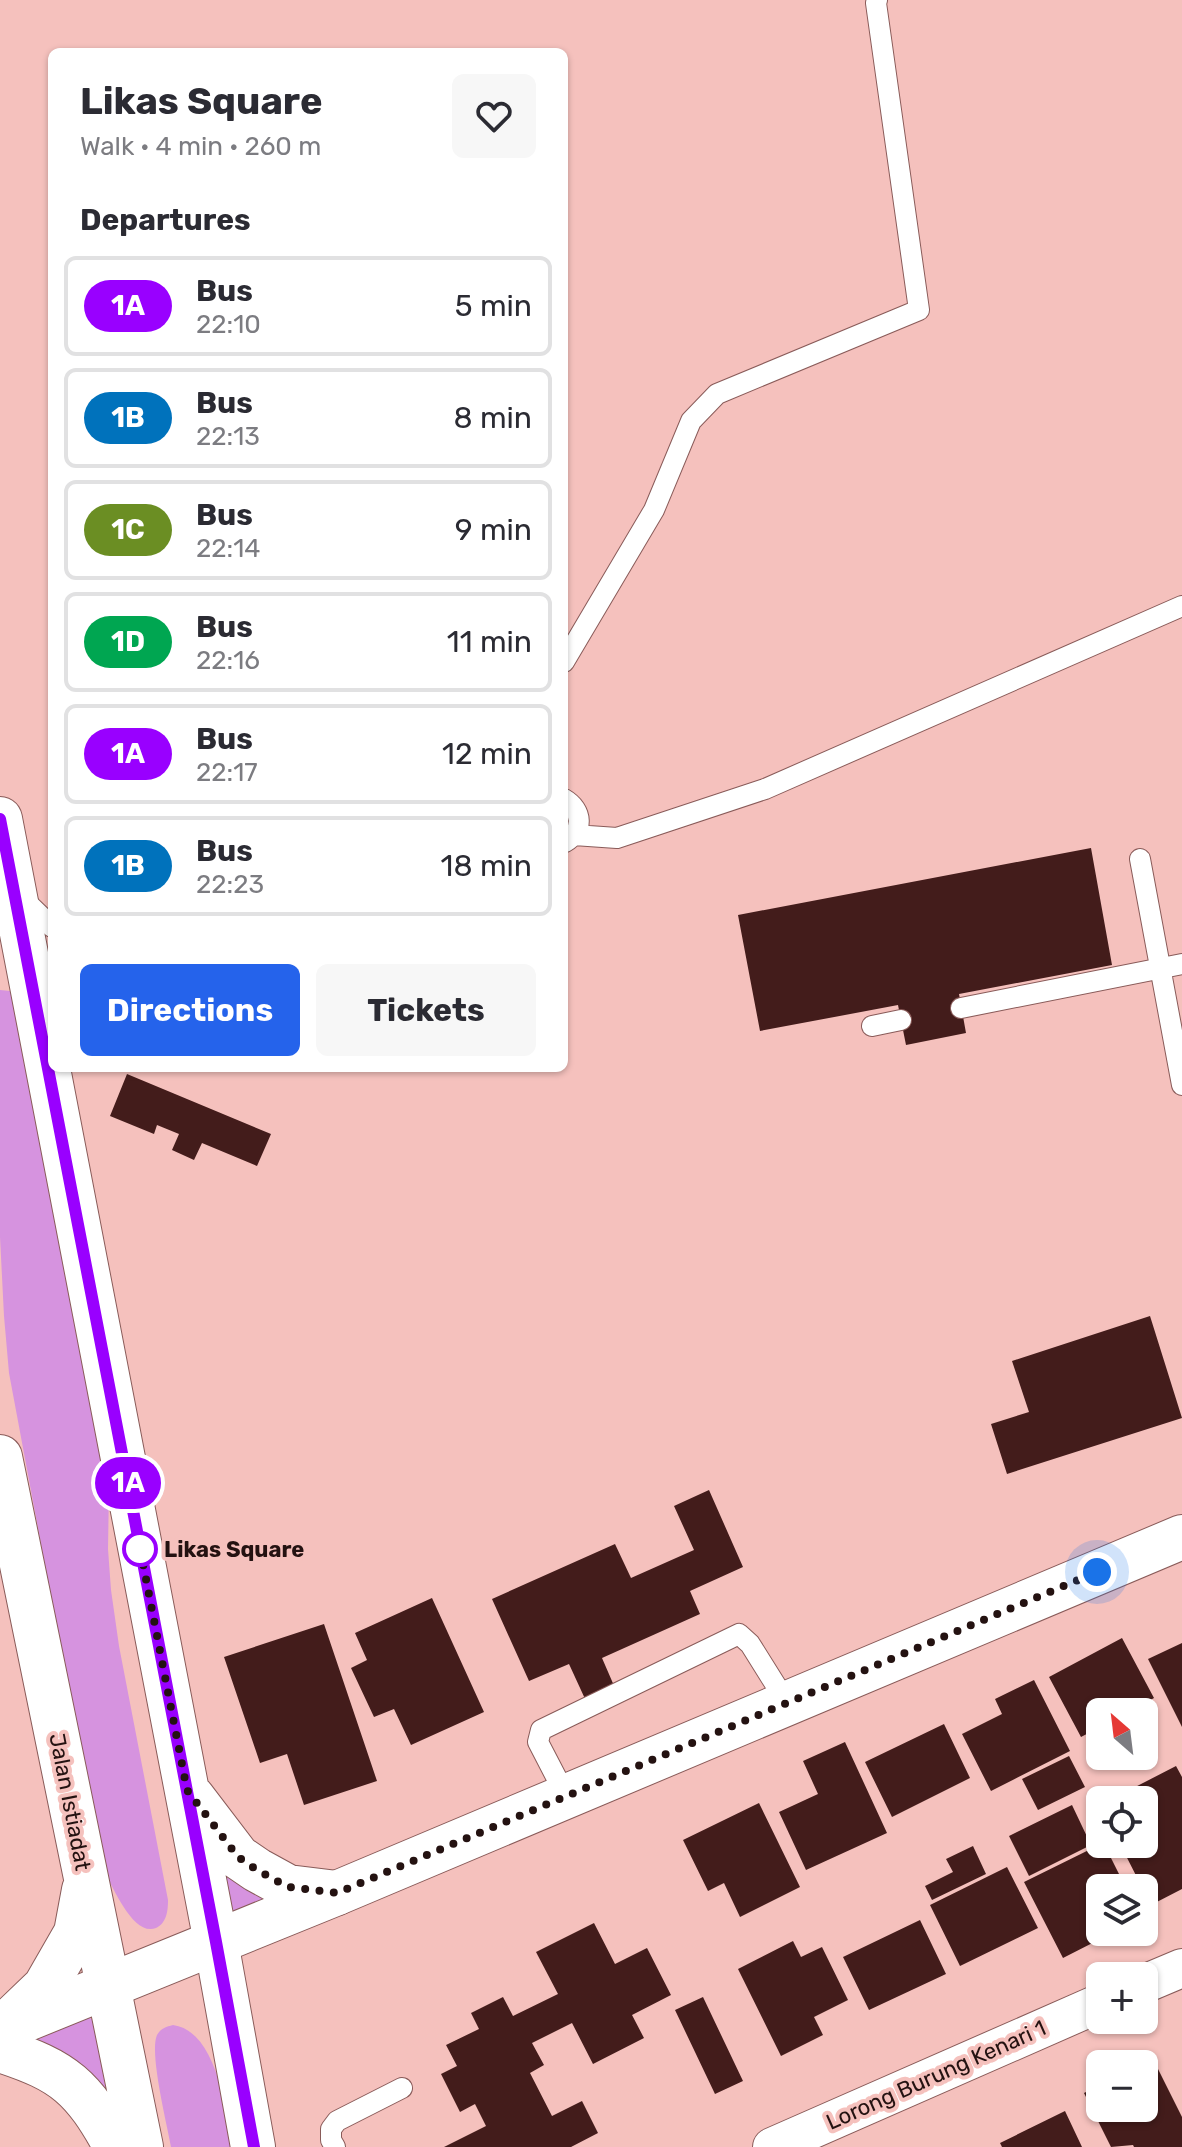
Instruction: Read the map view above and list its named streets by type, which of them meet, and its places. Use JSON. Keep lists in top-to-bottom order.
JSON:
{
  "streets": {
    "main road": ["Jalan Istiadat"],
    "street": ["Lorong Burung Kenari 1"]
  },
  "places": ["Likas Square"],
  "lines": ["bus line 1A"],
  "north": "top left",
  "page": {
    "on_map": "1A",
    "heading": [
      ["Likas Square", "Walk · 4 min · 260 m"],
      "Departures"
    ],
    "list": [
      {
        "mark": "1A",
        "name": "Bus",
        "note": "22:10",
        "value": "5 min"
      },
      {
        "mark": "1B",
        "name": "Bus",
        "note": "22:13",
        "value": "8 min"
      },
      {
        "mark": "1C",
        "name": "Bus",
        "note": "22:14",
        "value": "9 min"
      },
      {
        "mark": "1D",
        "name": "Bus",
        "note": "22:16",
        "value": "11 min"
      },
      {
        "mark": "1A",
        "name": "Bus",
        "note": "22:17",
        "value": "12 min"
      },
      {
        "mark": "1B",
        "name": "Bus",
        "note": "22:23",
        "value": "18 min"
      }
    ],
    "buttons": ["Directions", "Tickets"],
    "map_buttons": ["+", "−"]
  }
}
